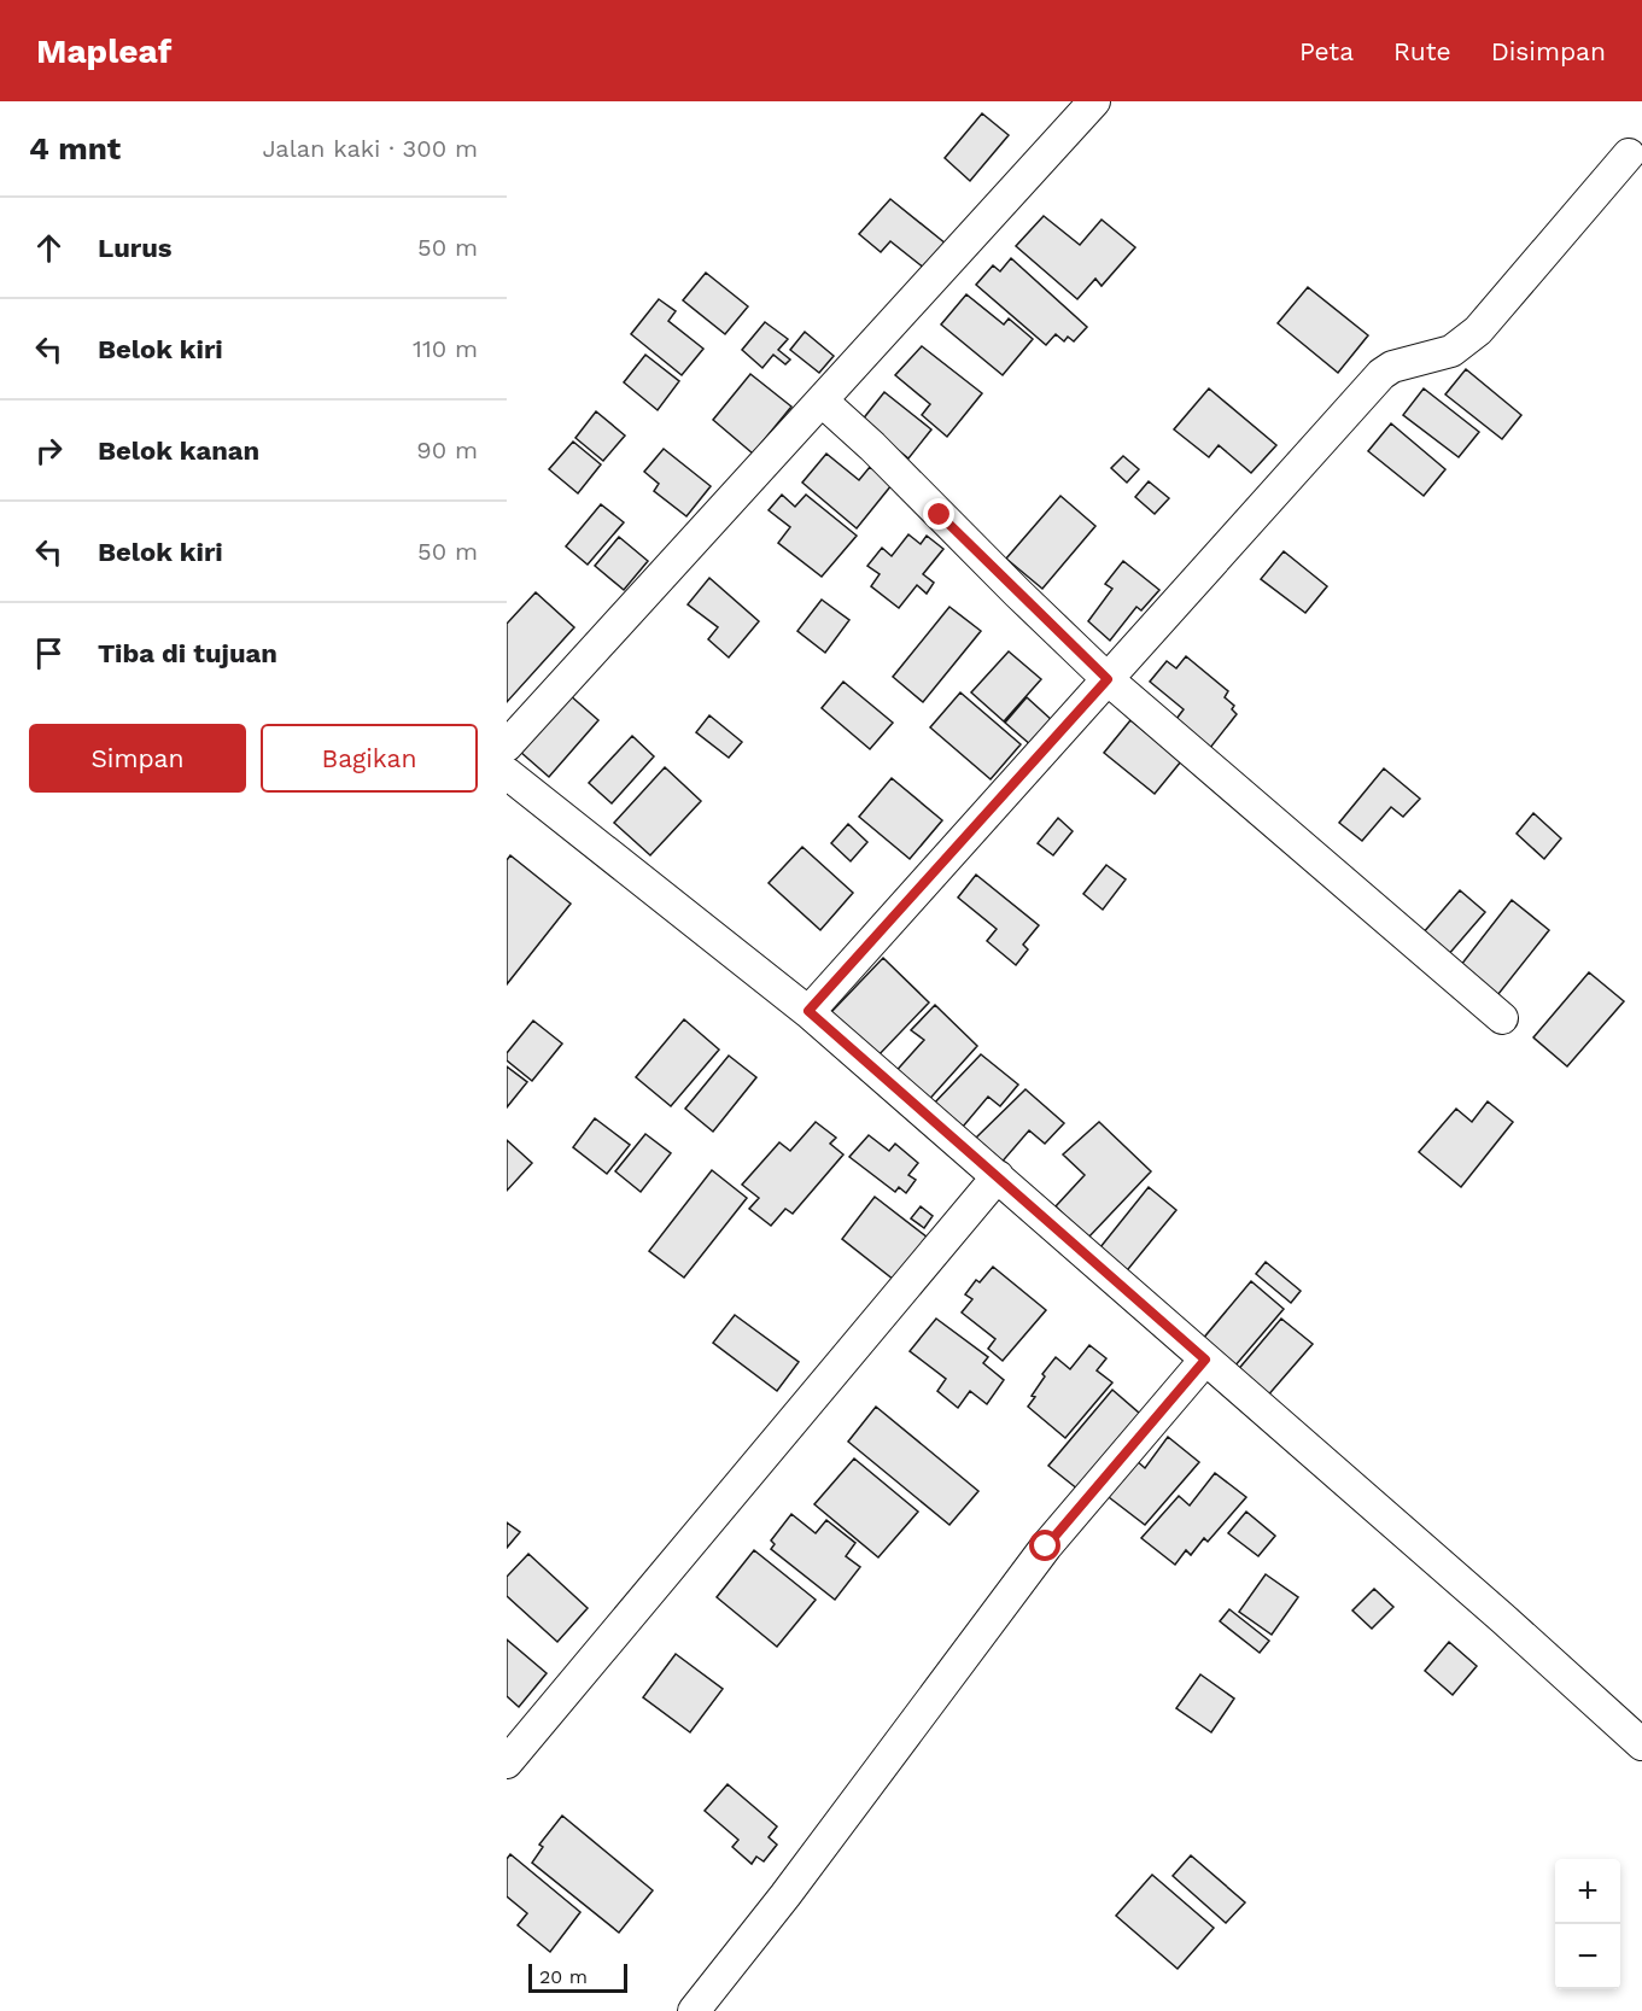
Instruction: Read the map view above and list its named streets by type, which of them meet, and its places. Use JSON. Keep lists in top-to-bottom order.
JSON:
{
  "scale_bar": "20 m",
  "page": {
    "header": "Mapleaf",
    "nav": ["Peta", "Rute", "Disimpan"],
    "heading": ["4 mnt", "Jalan kaki · 300 m"],
    "list": [
      ["Lurus", "50 m"],
      ["Belok kiri", "110 m"],
      ["Belok kanan", "90 m"],
      ["Belok kiri", "50 m"],
      "Tiba di tujuan"
    ],
    "buttons": ["Simpan", "Bagikan"],
    "map_buttons": ["+", "−"],
    "scale": "20 m"
  }
}
